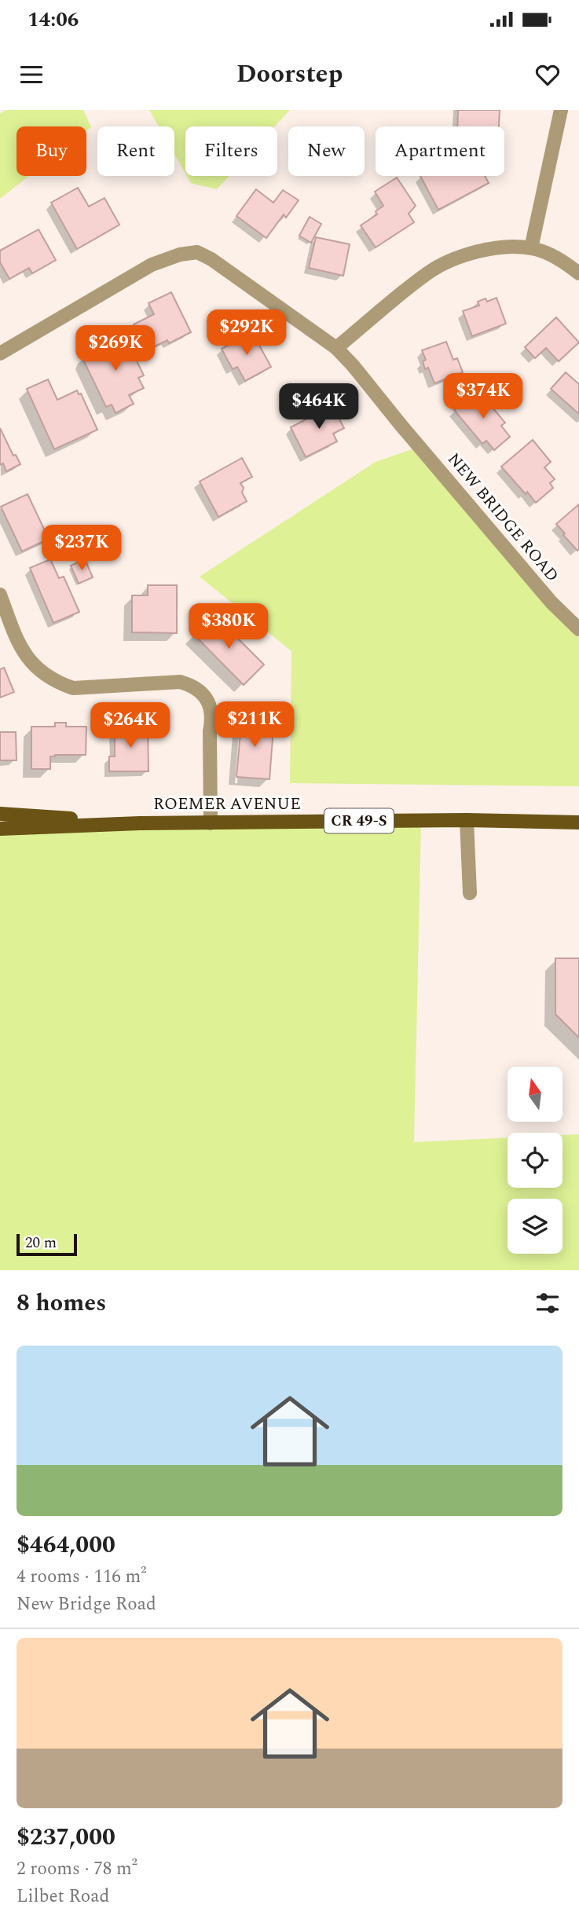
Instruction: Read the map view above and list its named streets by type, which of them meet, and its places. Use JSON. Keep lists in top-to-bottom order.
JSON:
{
  "streets": {
    "main road": ["ROEMER AVENUE", "CR 49-S"],
    "street": ["NEW BRIDGE ROAD"]
  },
  "scale_bar": "20 m",
  "north": "top",
  "page": {
    "status": "14:06",
    "header": "Doorstep",
    "chip": [
      "Buy",
      "Rent",
      "Filters",
      "New",
      "Apartment"
    ],
    "price": [
      "$292K",
      "$269K",
      "$374K",
      "$464K",
      "$237K",
      "$380K",
      "$211K",
      "$264K"
    ],
    "scale": "20 m",
    "heading": "8 homes",
    "list": [
      {
        "name": "$464,000",
        "note": "4 rooms · 116 m² · New Bridge Road"
      },
      {
        "name": "$237,000",
        "note": "2 rooms · 78 m² · Lilbet Road"
      }
    ]
  }
}
